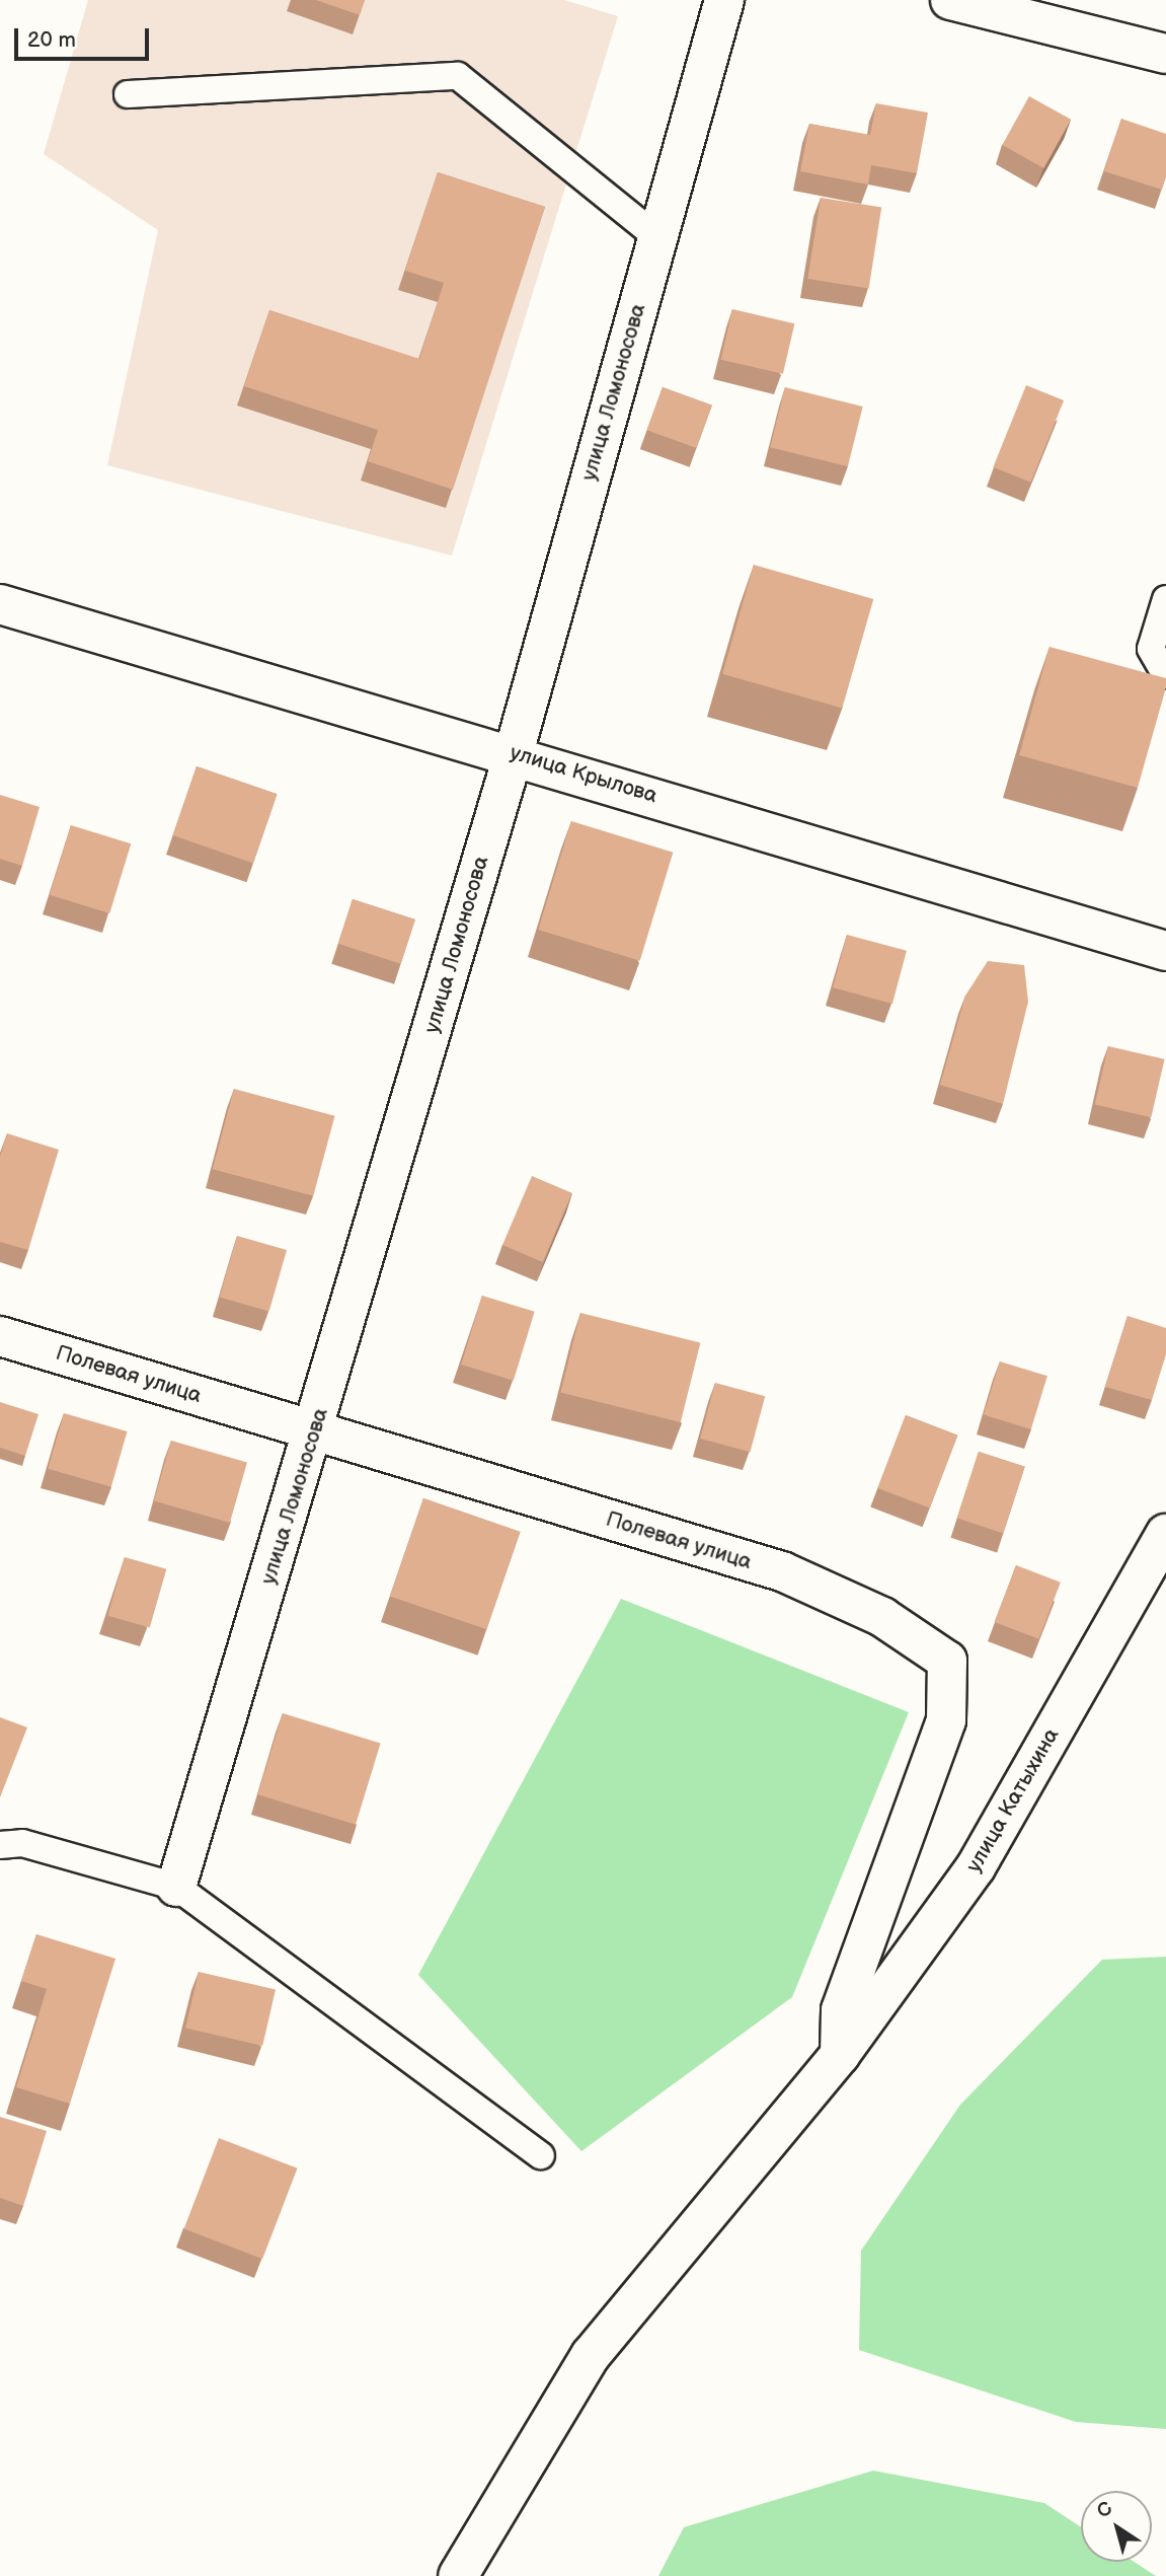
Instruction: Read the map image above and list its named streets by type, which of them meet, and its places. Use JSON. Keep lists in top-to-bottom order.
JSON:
{
  "streets": {
    "street": [
      "улица Ломоносова",
      "улица Крылова",
      "Полевая улица",
      "улица Катыхина"
    ]
  },
  "crossings": [
    ["улица Ломоносова", "улица Крылова"],
    ["улица Ломоносова", "Полевая улица"],
    ["Полевая улица", "улица Катыхина"]
  ],
  "scale_bar": "20 m",
  "north": "top left"
}
